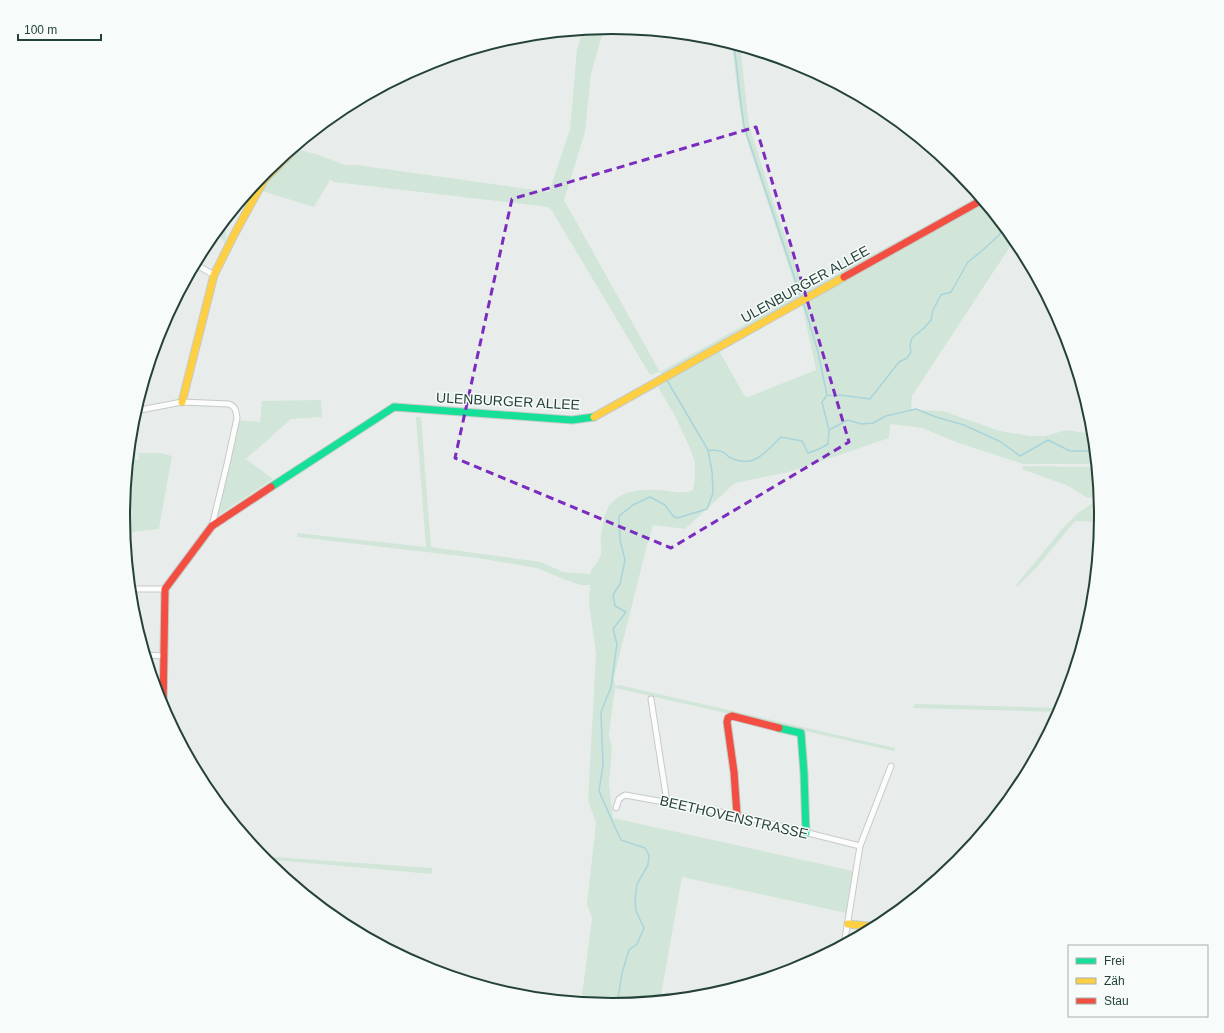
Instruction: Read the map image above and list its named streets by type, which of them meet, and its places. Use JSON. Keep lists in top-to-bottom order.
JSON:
{
  "streets": {
    "street": ["ULENBURGER ALLEE", "BEETHOVENSTRASSE"]
  },
  "legend": ["Frei", "Zäh", "Stau"],
  "scale_bar": "100 m"
}
